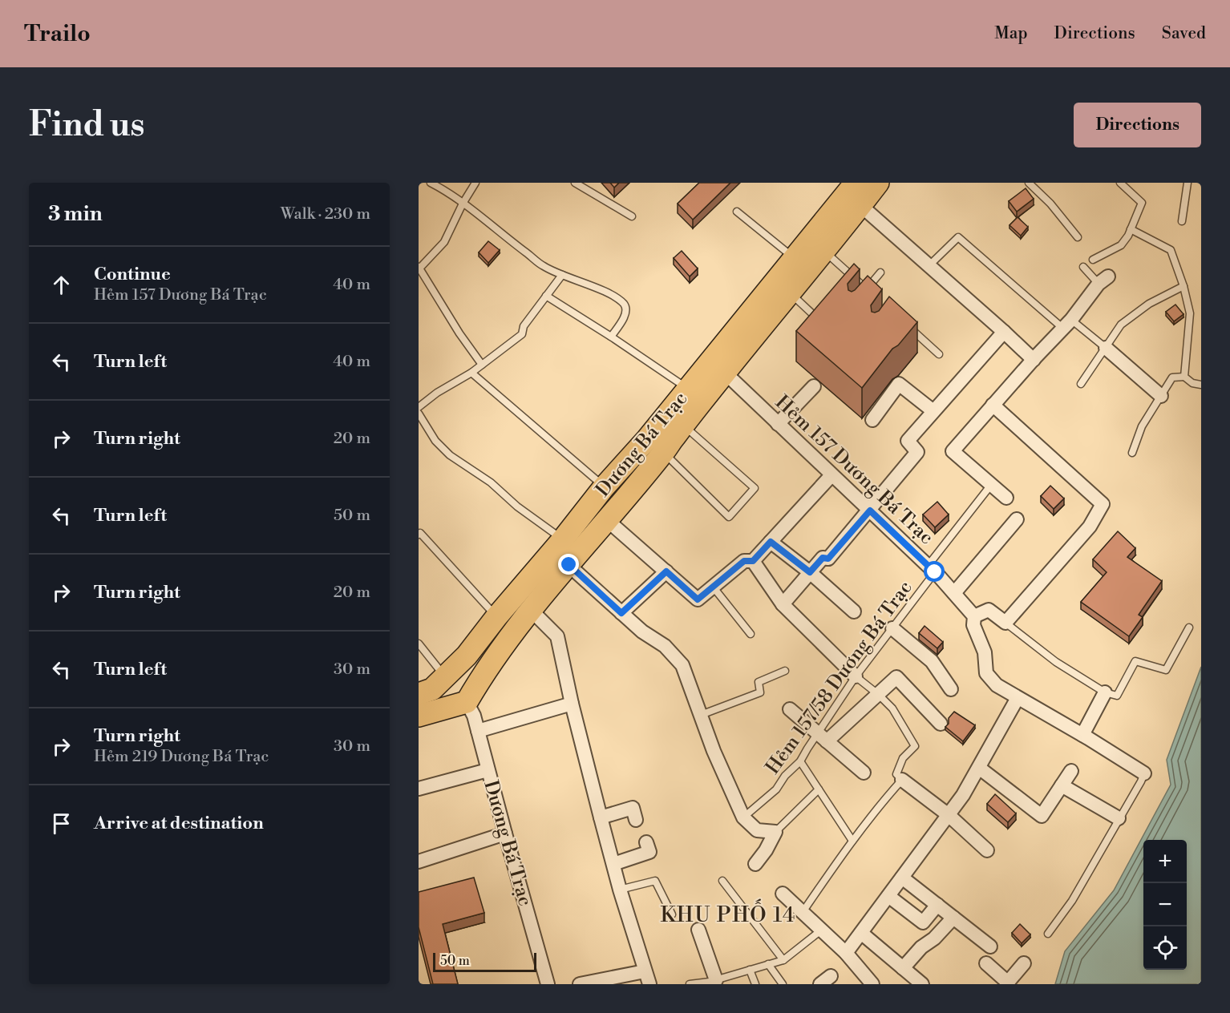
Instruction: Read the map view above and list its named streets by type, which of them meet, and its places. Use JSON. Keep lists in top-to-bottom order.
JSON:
{
  "streets": {
    "main road": ["Dương Bá Trạc"],
    "street": ["Hẻm 157 Dương Bá Trạc"],
    "lane": ["Hẻm 157/58 Dương Bá Trạc"]
  },
  "crossings": [
    ["Dương Bá Trạc", "Hẻm 157 Dương Bá Trạc"],
    ["Hẻm 157 Dương Bá Trạc", "Hẻm 157/58 Dương Bá Trạc"]
  ],
  "districts": ["KHU PHỐ 14"],
  "scale_bar": "50 m",
  "page": {
    "header": "Trailo",
    "nav": ["Map", "Directions", "Saved"],
    "buttons": "Directions",
    "title": "Find us",
    "heading": ["3 min", "Walk · 230 m"],
    "list": [
      ["Continue", "Hẻm 157 Dương Bá Trạc", "40 m"],
      ["Turn left", "40 m"],
      ["Turn right", "20 m"],
      ["Turn left", "50 m"],
      ["Turn right", "20 m"],
      ["Turn left", "30 m"],
      ["Turn right", "Hẻm 219 Dương Bá Trạc", "30 m"],
      "Arrive at destination"
    ],
    "map_buttons": ["+", "−"],
    "scale": "50 m"
  }
}
